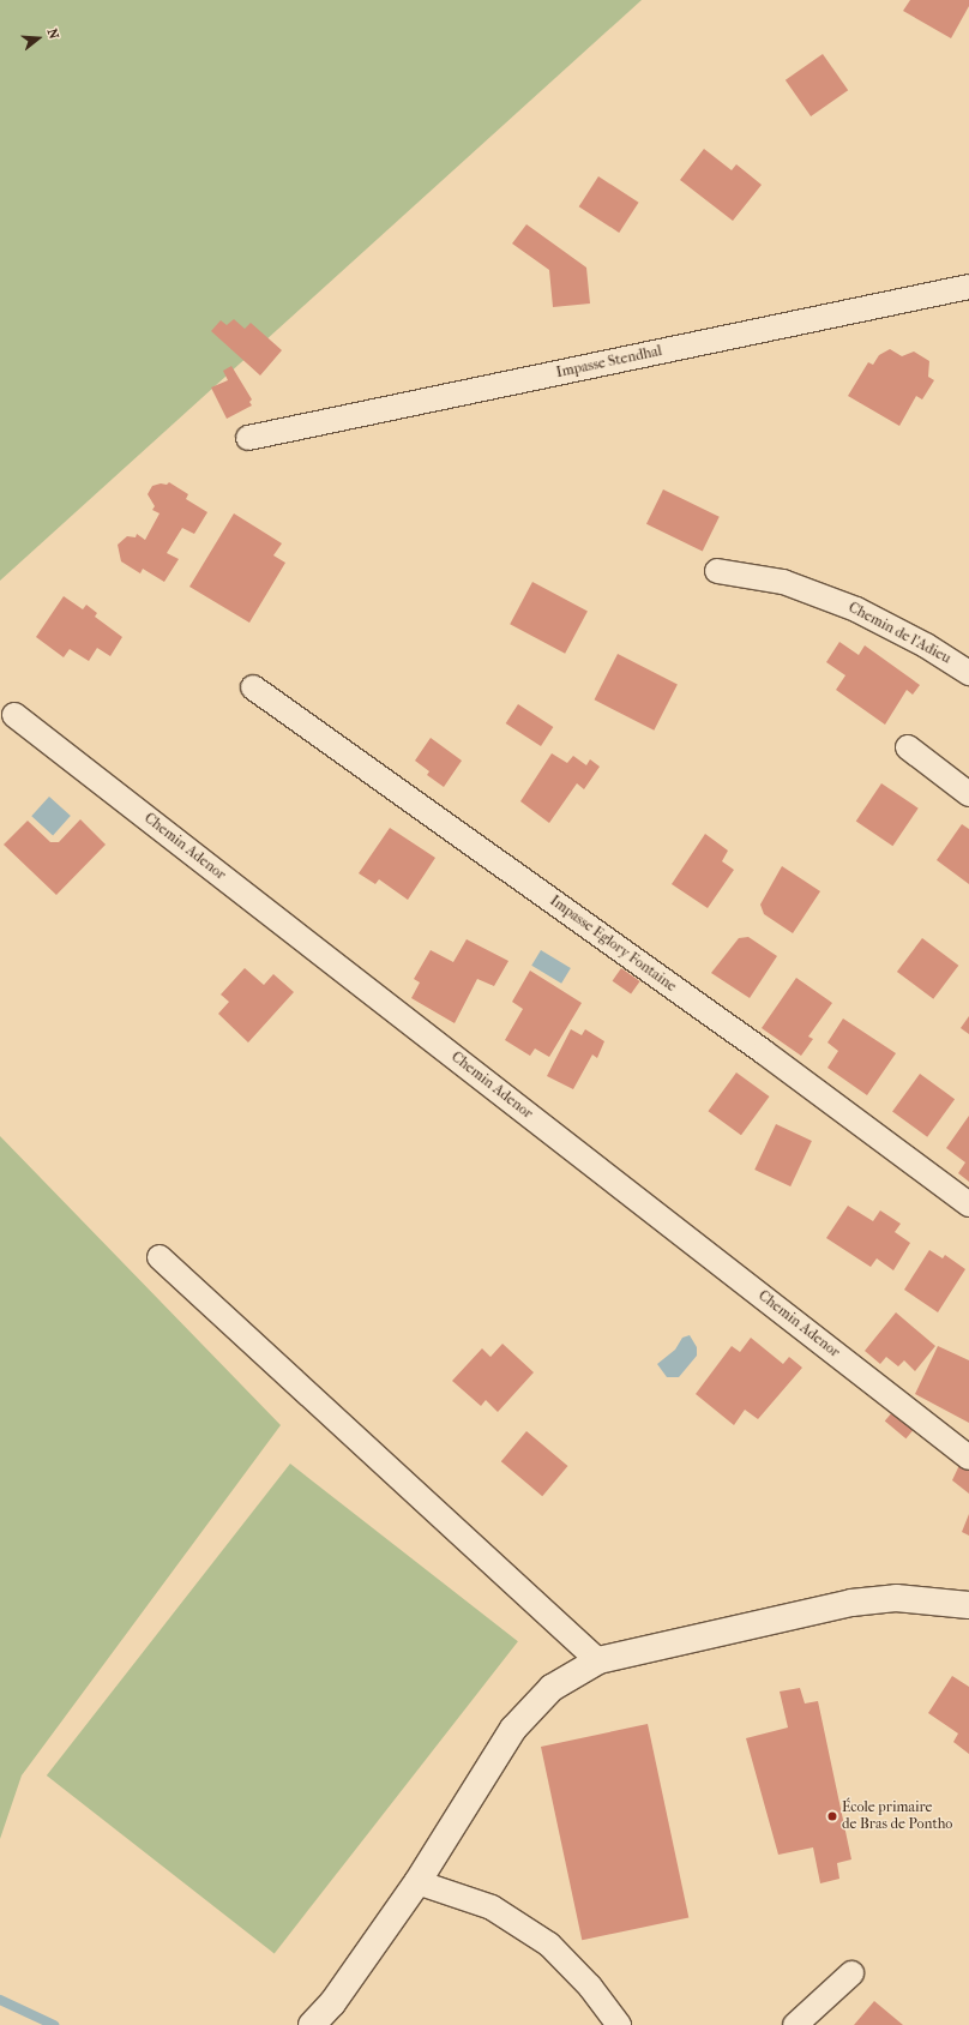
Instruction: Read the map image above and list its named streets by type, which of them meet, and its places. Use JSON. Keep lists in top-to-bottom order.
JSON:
{
  "streets": {
    "street": [
      "Impasse Stendhal",
      "Chemin de l'Adieu",
      "Chemin Adenor",
      "Impasse Eglory Fontaine"
    ]
  },
  "places": ["École primaire de Bras de Pontho"],
  "north": "right"
}
